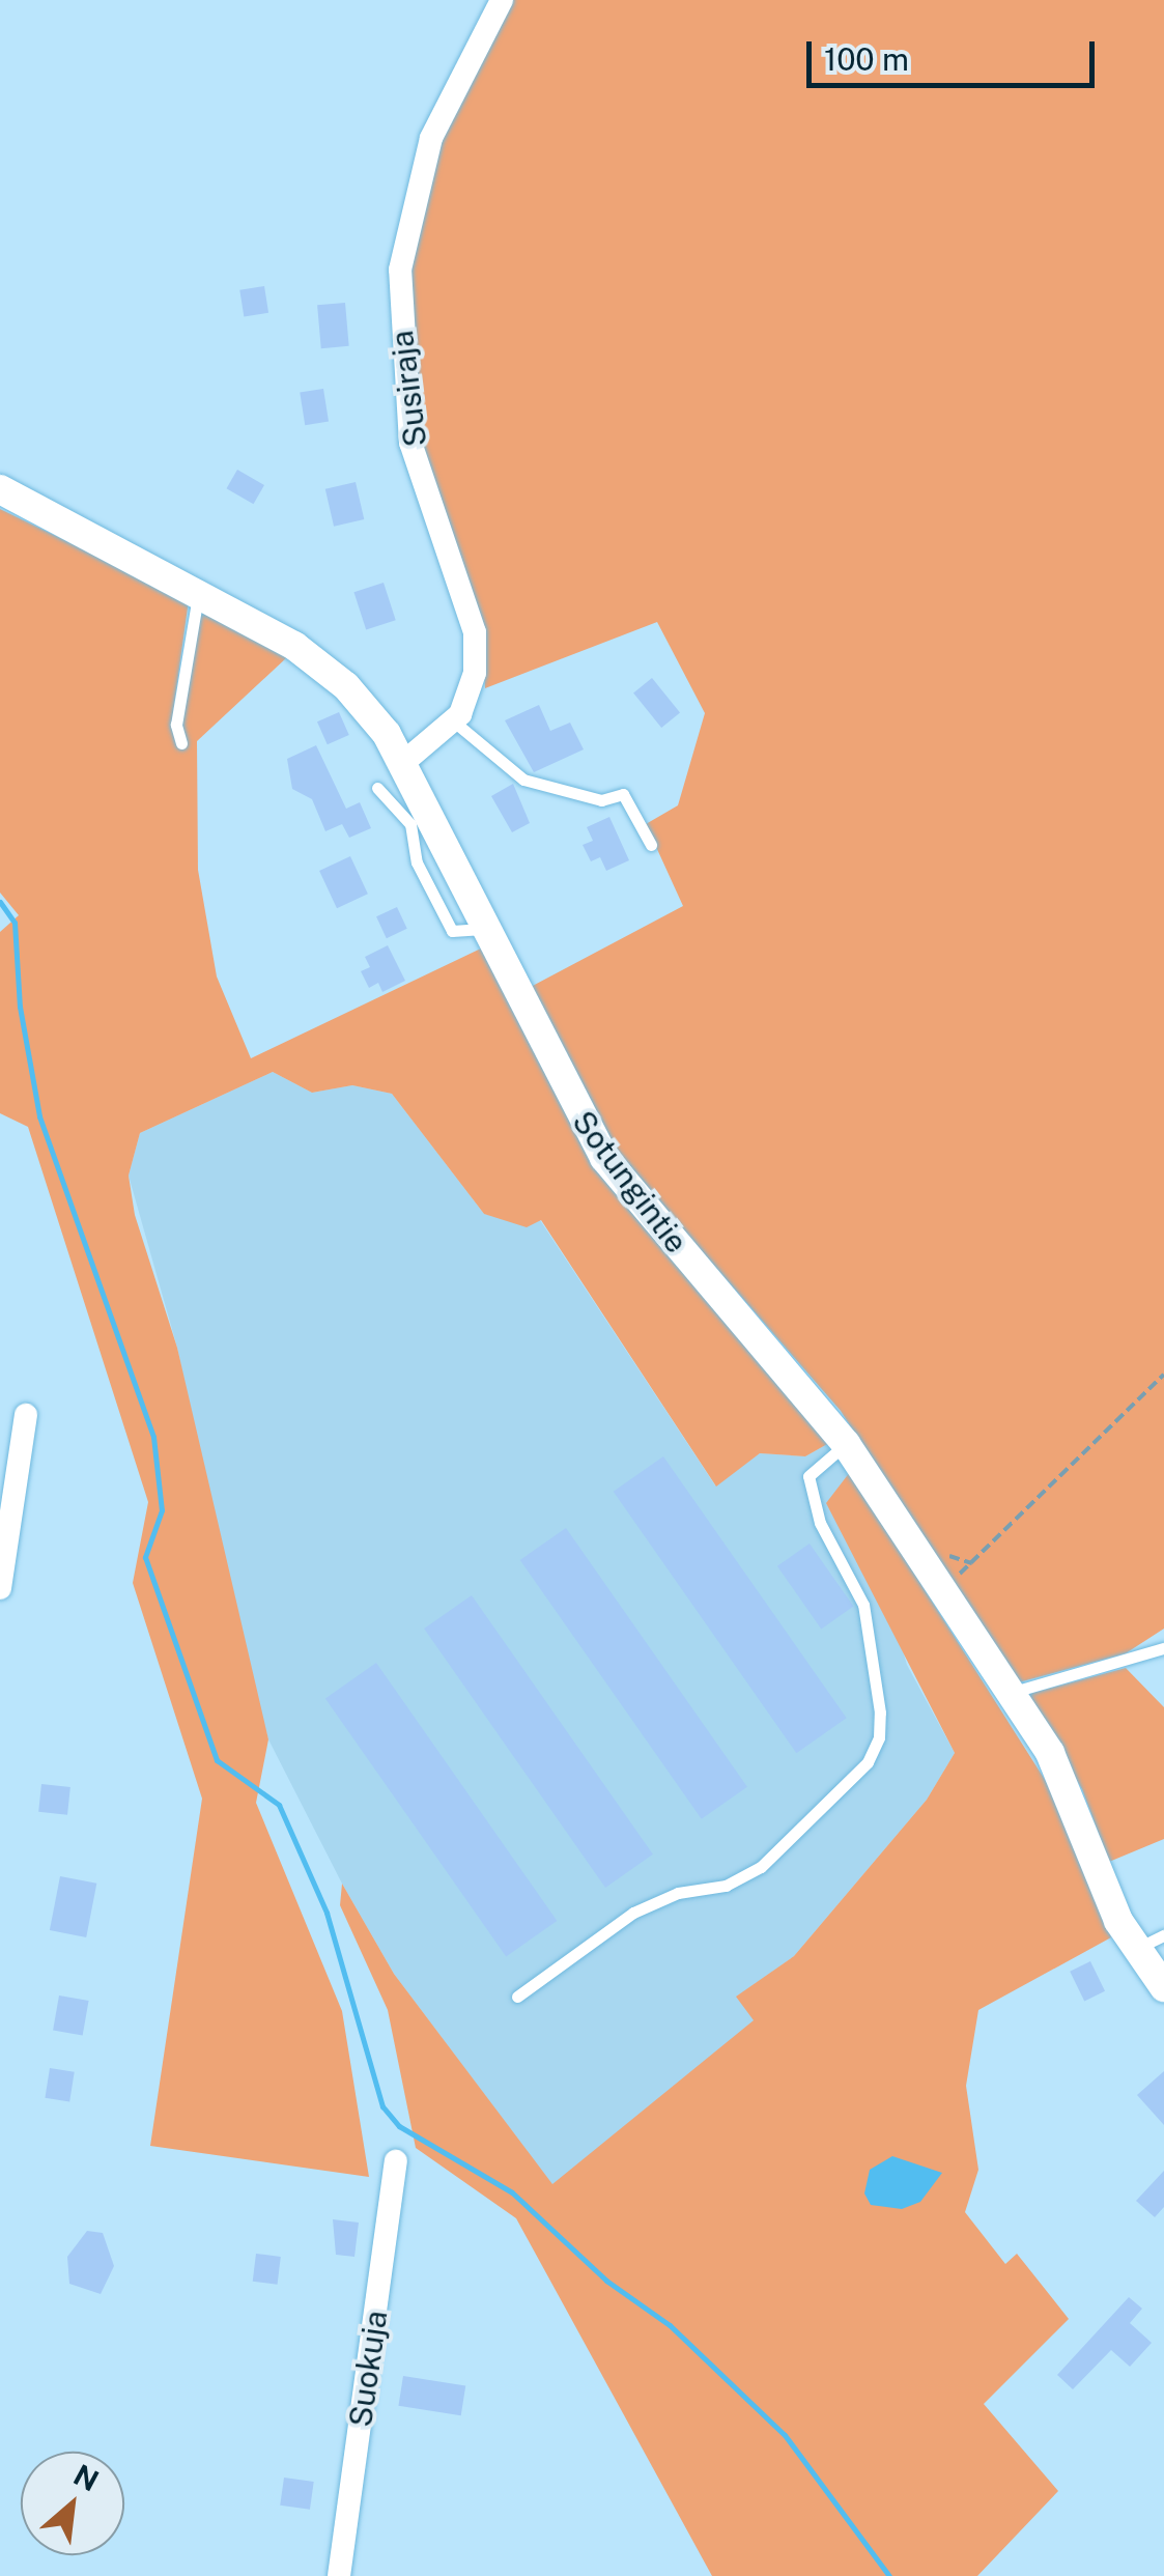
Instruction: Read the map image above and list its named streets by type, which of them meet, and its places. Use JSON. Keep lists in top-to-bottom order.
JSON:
{
  "streets": {
    "street": ["Susiraja", "Sotungintie", "Suokuja"]
  },
  "crossings": [
    ["Susiraja", "Sotungintie"]
  ],
  "scale_bar": "100 m",
  "north": "top right"
}
